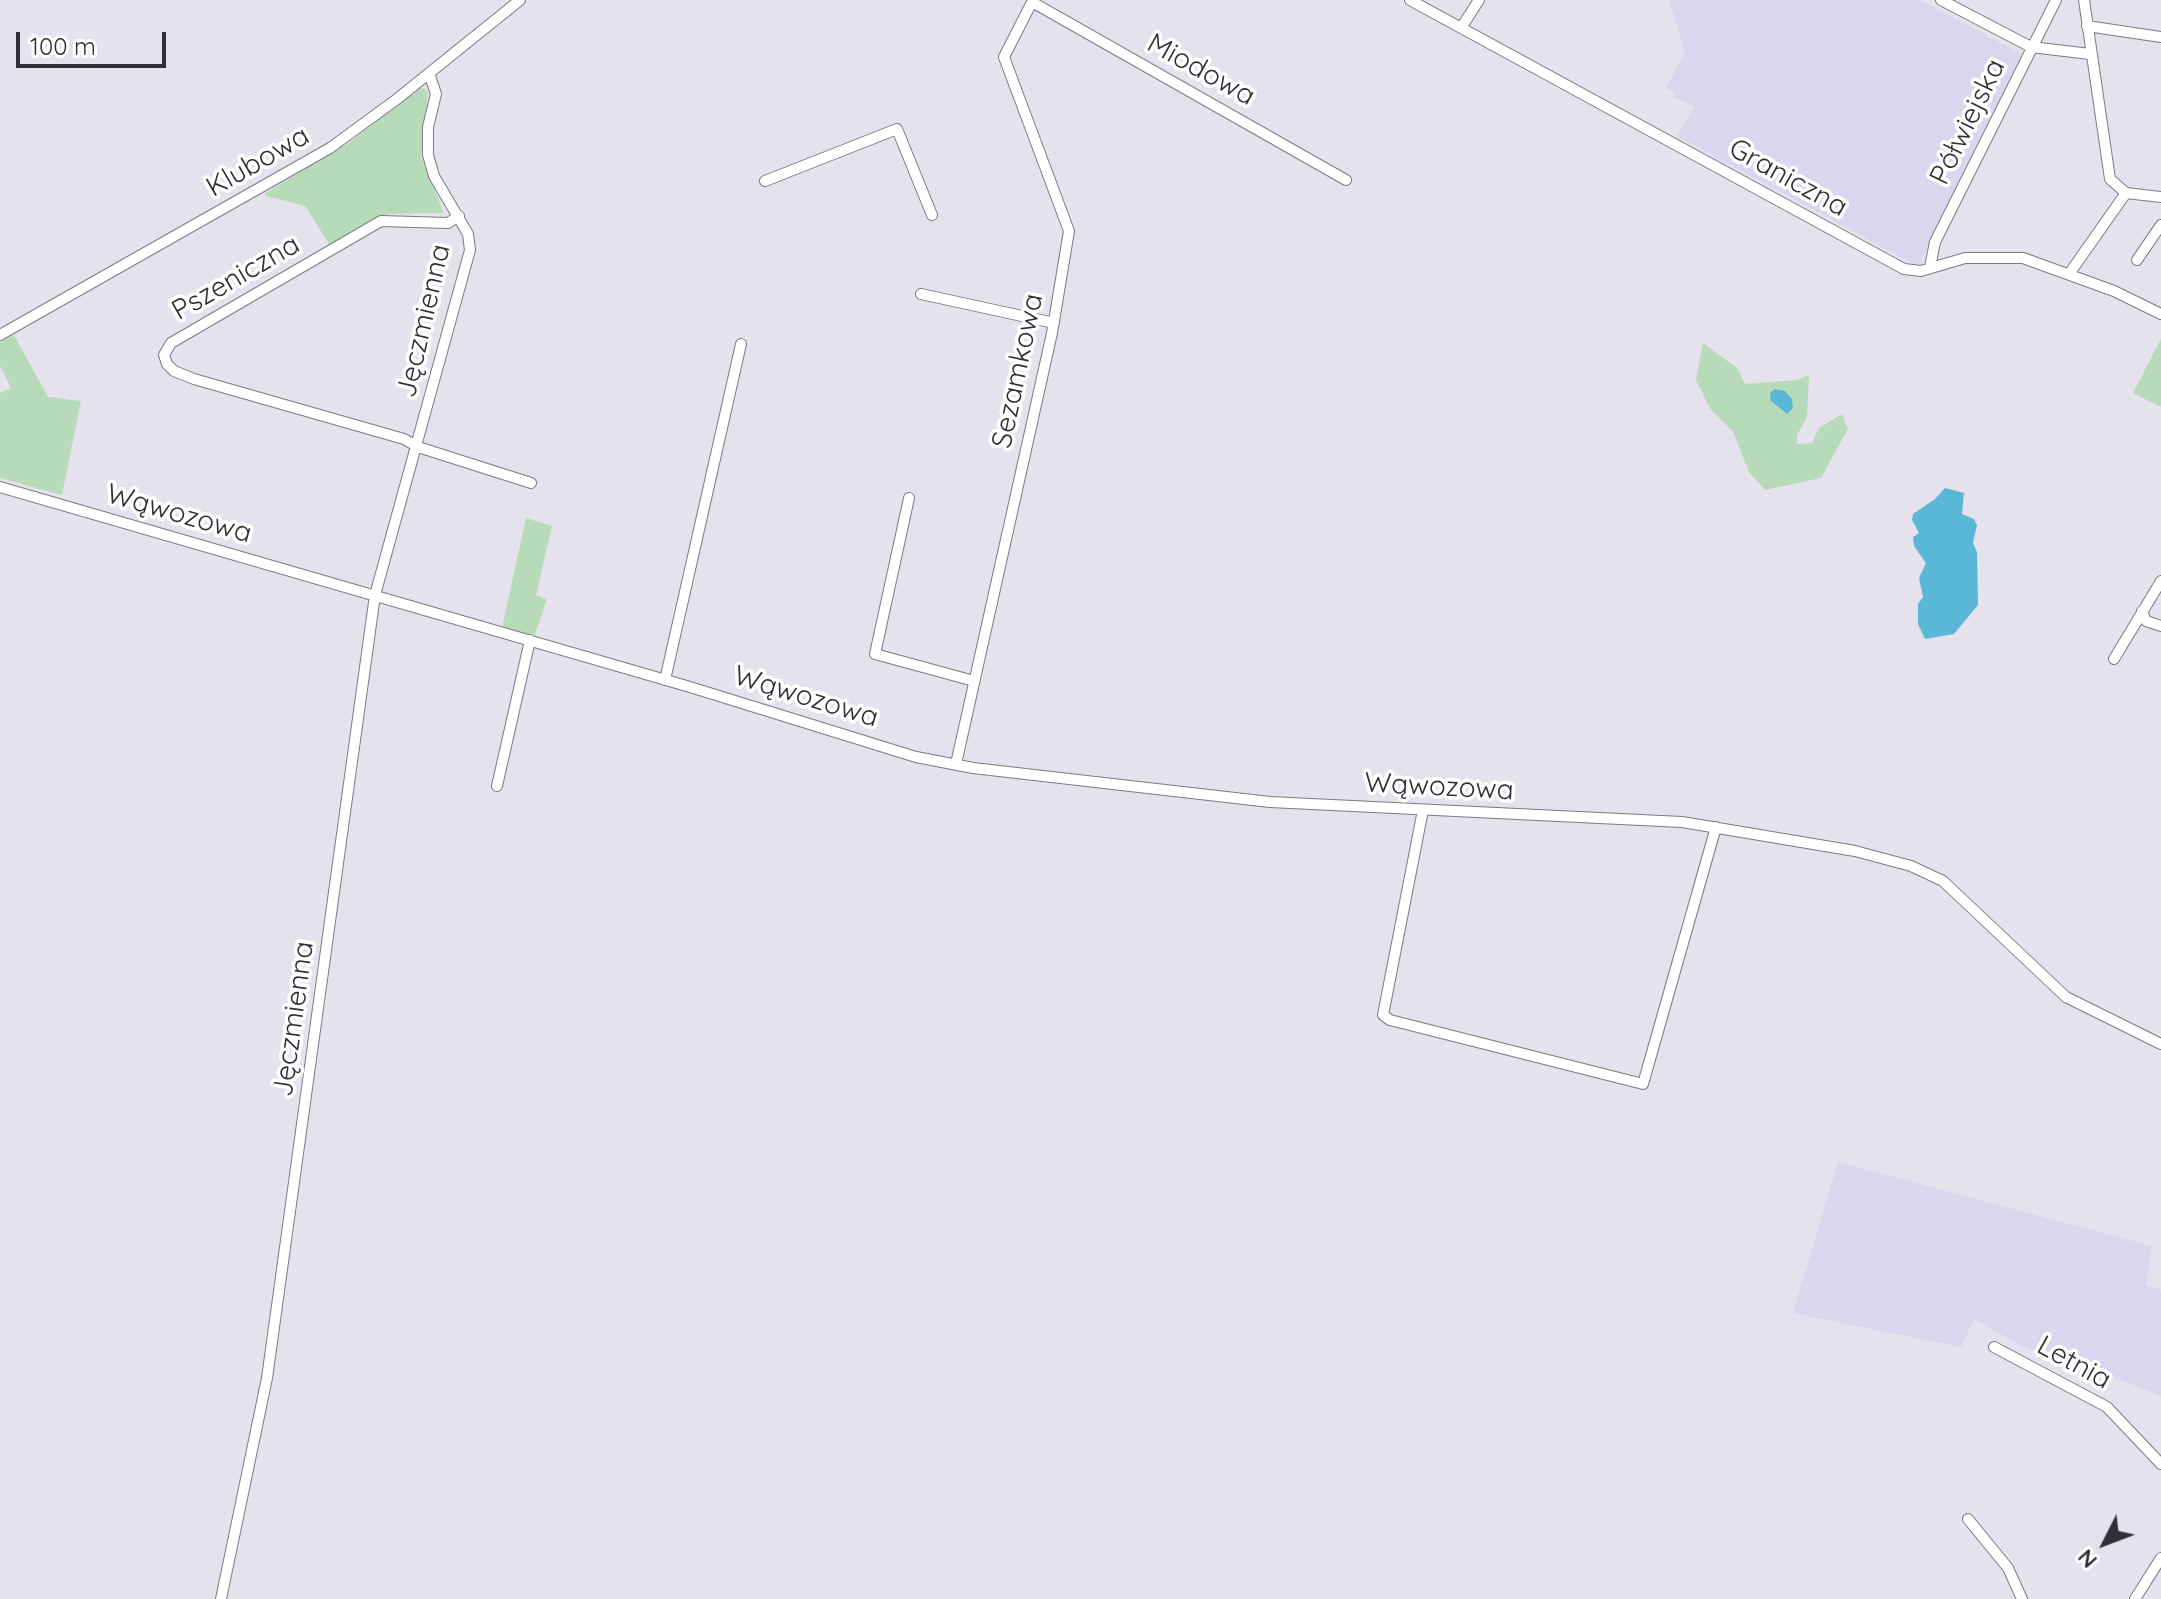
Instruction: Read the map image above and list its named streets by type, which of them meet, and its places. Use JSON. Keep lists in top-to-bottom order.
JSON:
{
  "streets": {
    "street": [
      "Miodowa",
      "Półwiejska",
      "Klubowa",
      "Graniczna",
      "Pszeniczna",
      "Jęczmienna",
      "Sezamkowa",
      "Wąwozowa",
      "Letnia"
    ]
  },
  "crossings": [
    ["Miodowa", "Sezamkowa"],
    ["Półwiejska", "Graniczna"],
    ["Klubowa", "Jęczmienna"],
    ["Pszeniczna", "Jęczmienna"],
    ["Jęczmienna", "Wąwozowa"],
    ["Sezamkowa", "Wąwozowa"]
  ],
  "scale_bar": "100 m",
  "north": "bottom left"
}
